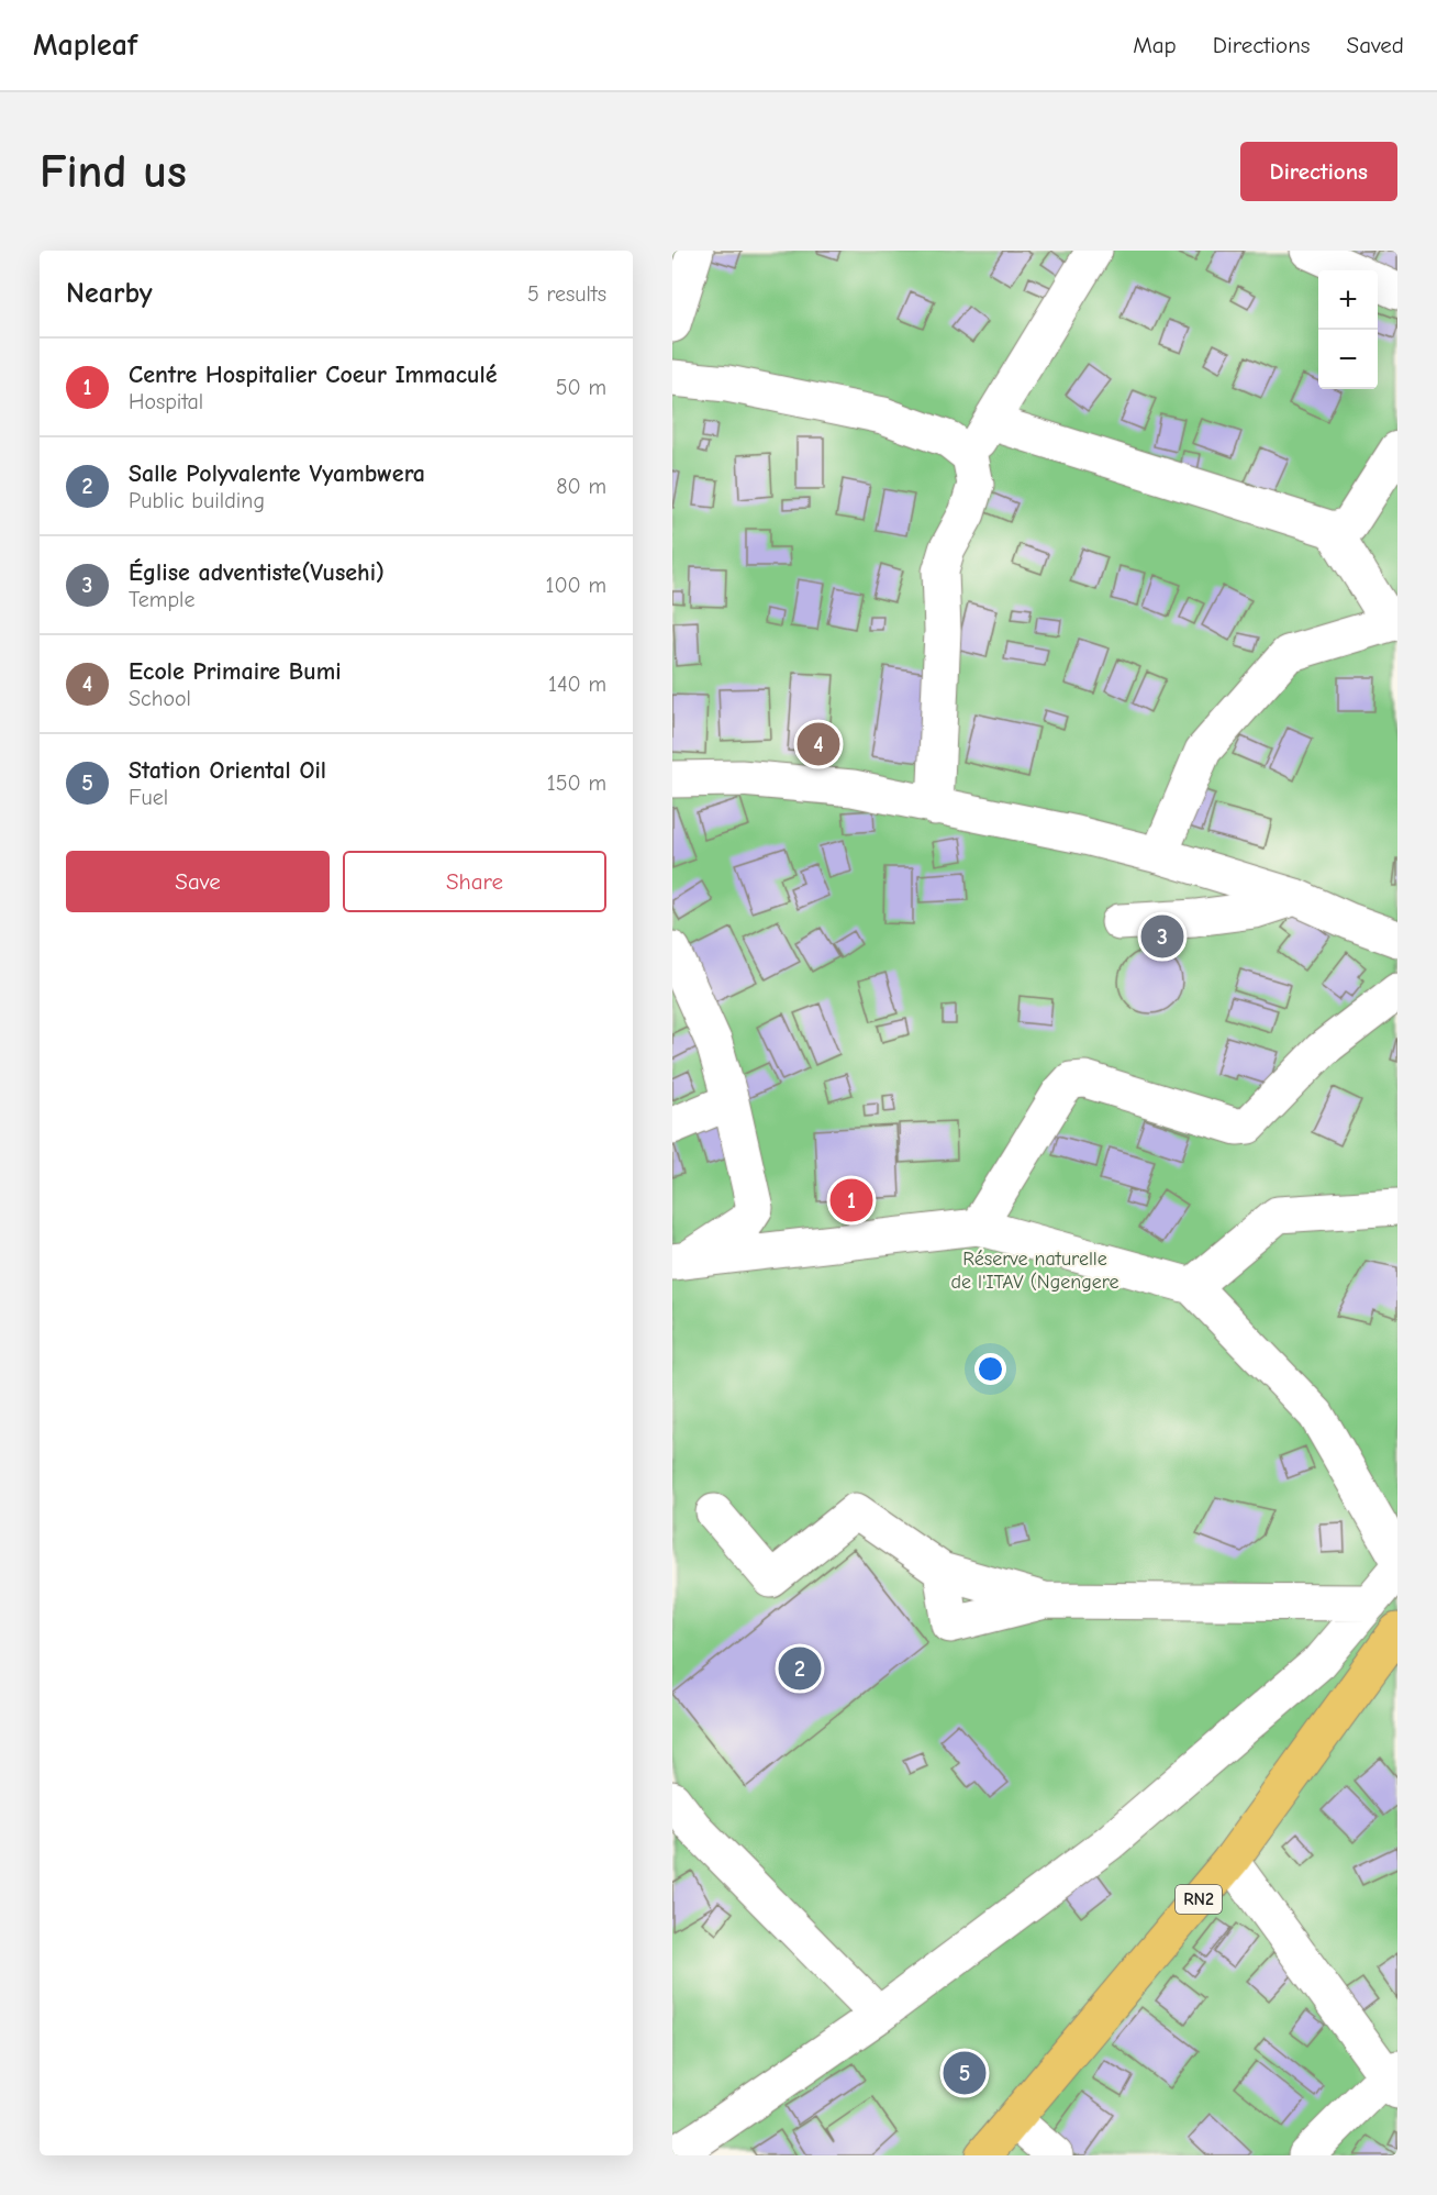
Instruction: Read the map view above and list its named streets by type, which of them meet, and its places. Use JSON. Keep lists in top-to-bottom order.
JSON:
{
  "streets": {
    "highway": ["RN2"]
  },
  "parks": ["Réserve naturelle de l'ITAV (Ngengere"],
  "page": {
    "header": "Mapleaf",
    "nav": ["Map", "Directions", "Saved"],
    "buttons": [
      "Directions",
      ["Save", "Share"]
    ],
    "title": "Find us",
    "heading": ["Nearby", "5 results"],
    "map_buttons": ["+", "−"],
    "list": [
      {
        "mark": "1",
        "name": "Centre Hospitalier Coeur Immaculé",
        "note": "Hospital",
        "value": "50 m"
      },
      {
        "mark": "2",
        "name": "Salle Polyvalente Vyambwera",
        "note": "Public building",
        "value": "80 m"
      },
      {
        "mark": "3",
        "name": "Église adventiste(Vusehi)",
        "note": "Temple",
        "value": "100 m"
      },
      {
        "mark": "4",
        "name": "Ecole Primaire Bumi",
        "note": "School",
        "value": "140 m"
      },
      {
        "mark": "5",
        "name": "Station Oriental Oil",
        "note": "Fuel",
        "value": "150 m"
      }
    ],
    "pins": [
      "4",
      "3",
      "1",
      "2",
      "5"
    ]
  }
}
